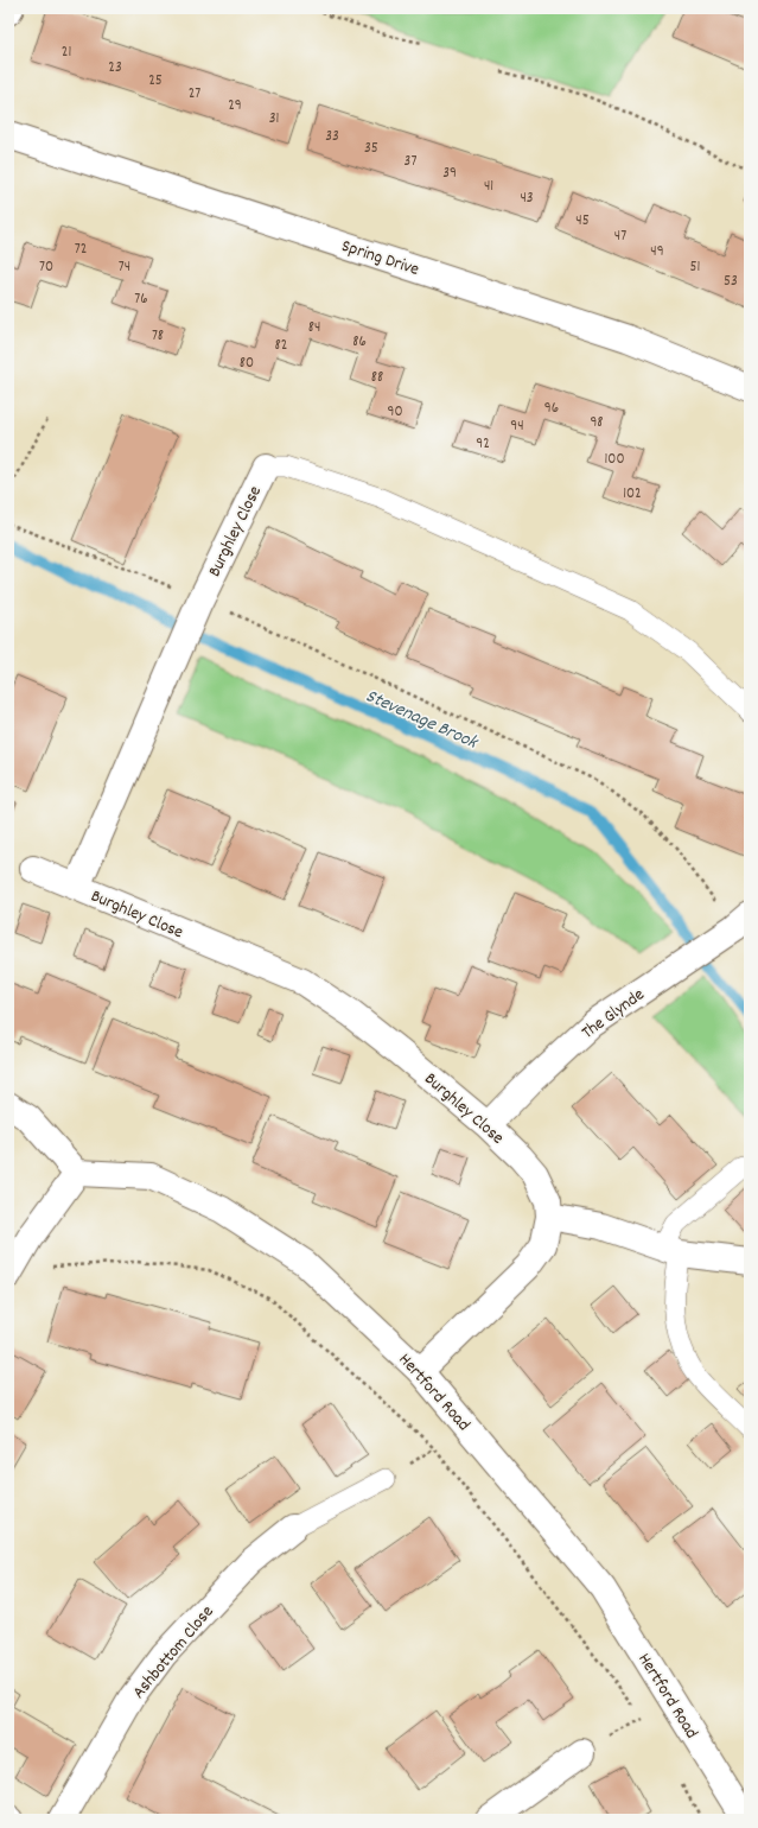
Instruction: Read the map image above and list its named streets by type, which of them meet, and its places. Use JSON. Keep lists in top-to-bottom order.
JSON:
{
  "streets": {
    "street": [
      "Spring Drive",
      "Burghley Close",
      "The Glynde",
      "Hertford Road",
      "Ashbottom Close"
    ]
  },
  "crossings": [
    ["Burghley Close", "The Glynde"],
    ["Burghley Close", "Hertford Road"]
  ],
  "water": ["Stevenage Brook"],
  "house_numbers": [
    "21",
    "23",
    "25",
    "27",
    "29",
    "31",
    "33",
    "35",
    "37",
    "39",
    "41",
    "43",
    "45",
    "47",
    "72",
    "49",
    "70",
    "74",
    "51",
    "53",
    "76",
    "84",
    "78",
    "86",
    "82",
    "80",
    "88",
    "96",
    "90",
    "98",
    "94",
    "92",
    "100",
    "102"
  ]
}
